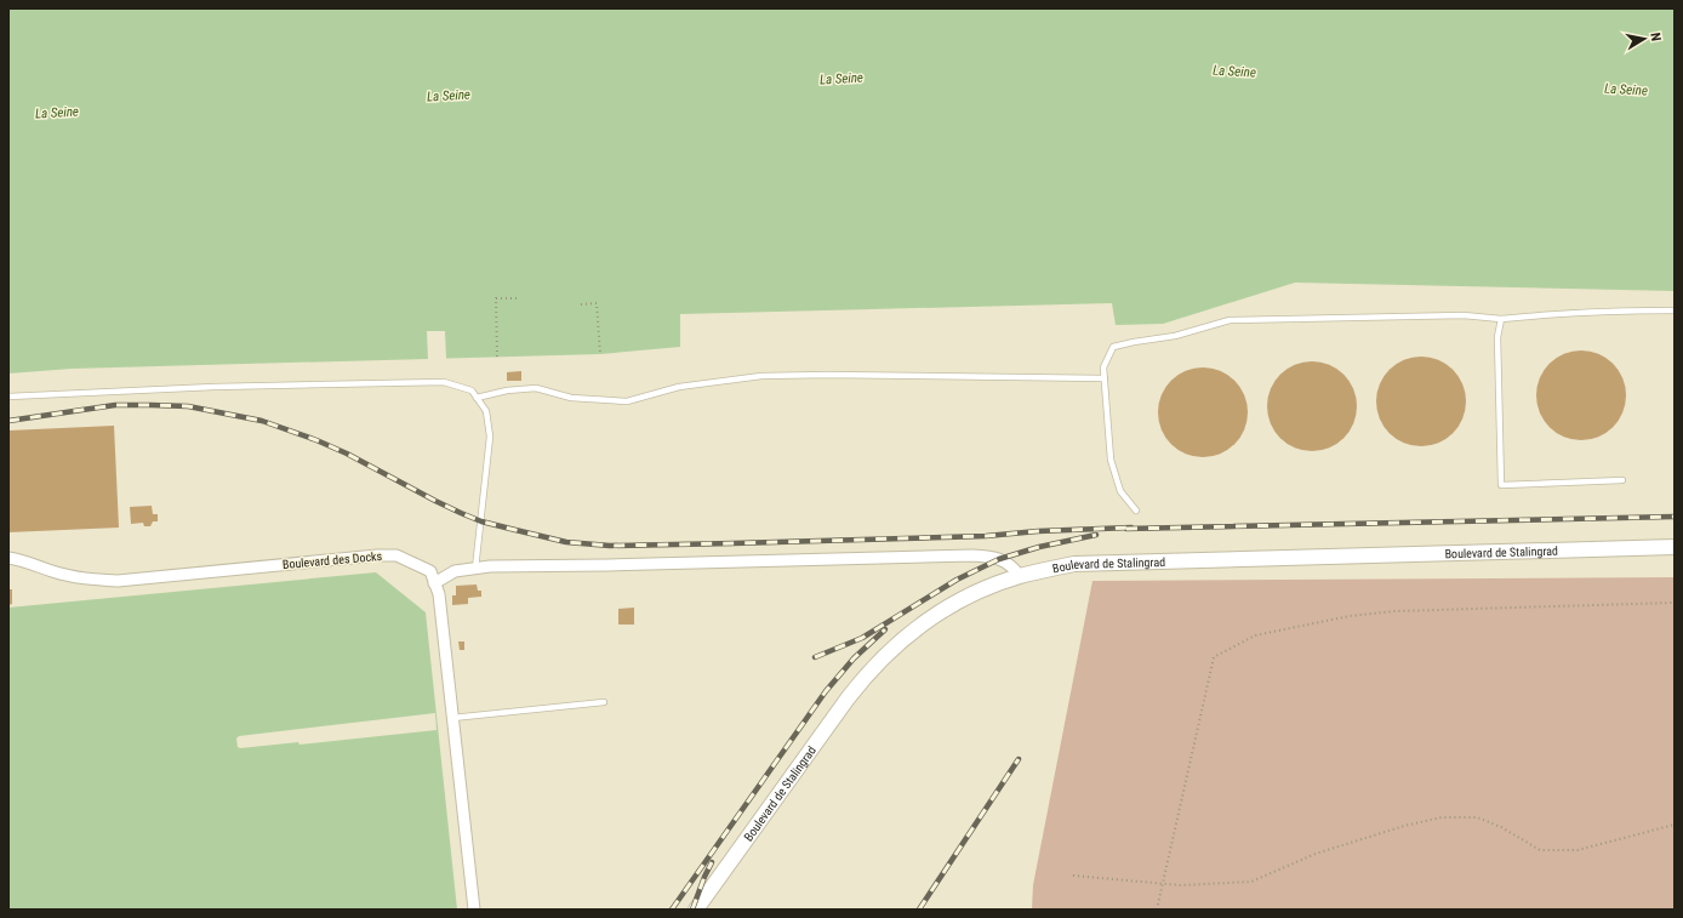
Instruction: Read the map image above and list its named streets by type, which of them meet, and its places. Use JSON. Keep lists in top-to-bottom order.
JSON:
{
  "streets": {
    "street": ["Boulevard de Stalingrad", "Boulevard des Docks"]
  },
  "water": ["La Seine"],
  "north": "right"
}
